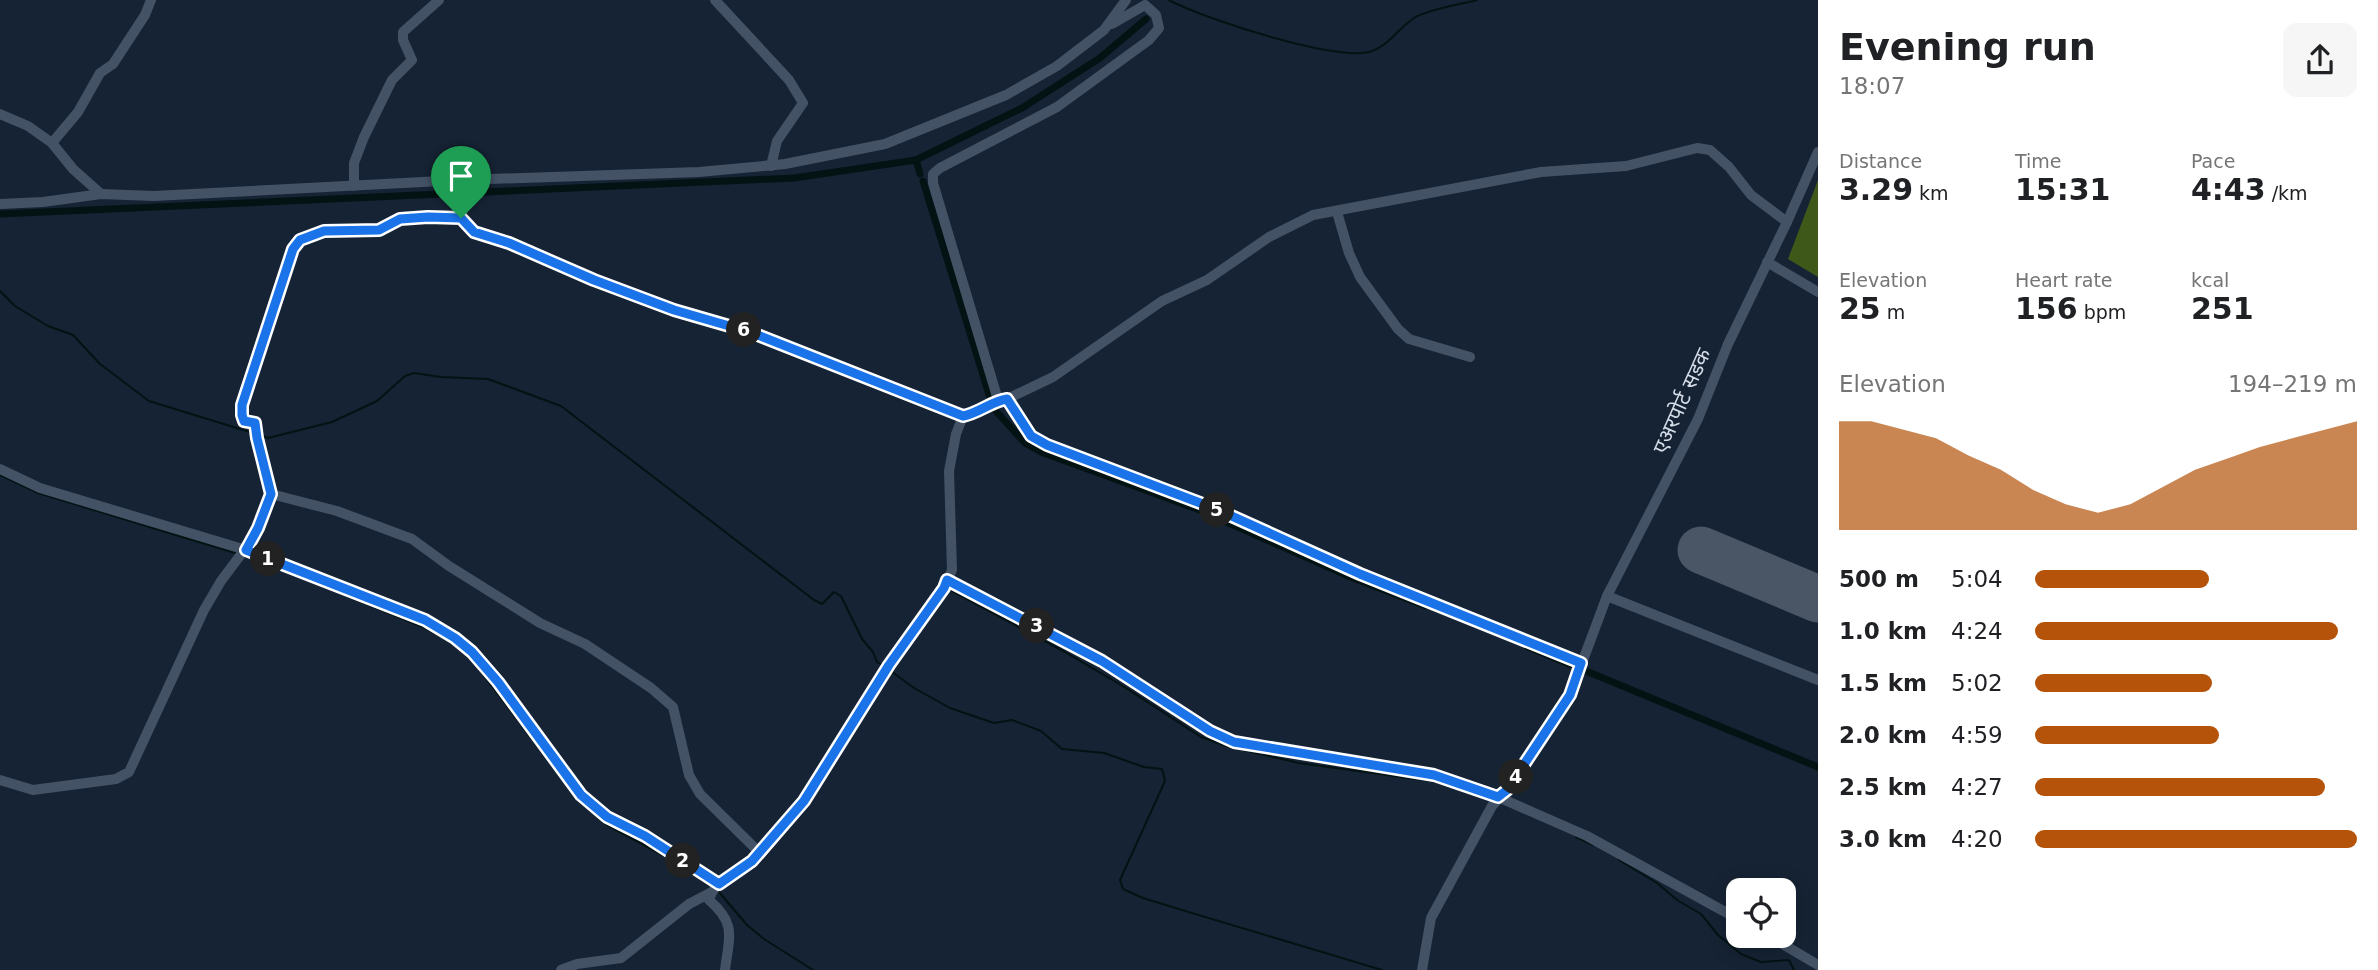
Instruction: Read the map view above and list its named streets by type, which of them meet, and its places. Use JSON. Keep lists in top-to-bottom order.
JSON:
{
  "streets": {
    "street": ["एअरपोर्ट सडक"]
  },
  "page": {
    "heading": ["Evening run", "18:07"],
    "stats": [
      ["Distance", "3.29 km"],
      ["Time", "15:31"],
      ["Pace", "4:43 /km"],
      ["Elevation", "25 m"],
      ["Heart rate", "156 bpm"],
      ["kcal", "251"]
    ],
    "pins": [
      "6",
      "5",
      "1",
      "3",
      "4",
      "2"
    ],
    "chart": ["Elevation", "194–219 m"],
    "list": [
      {
        "name": "500 m",
        "note": "5:04"
      },
      {
        "name": "1.0 km",
        "note": "4:24"
      },
      {
        "name": "1.5 km",
        "note": "5:02"
      },
      {
        "name": "2.0 km",
        "note": "4:59"
      },
      {
        "name": "2.5 km",
        "note": "4:27"
      },
      {
        "name": "3.0 km",
        "note": "4:20"
      }
    ]
  }
}
